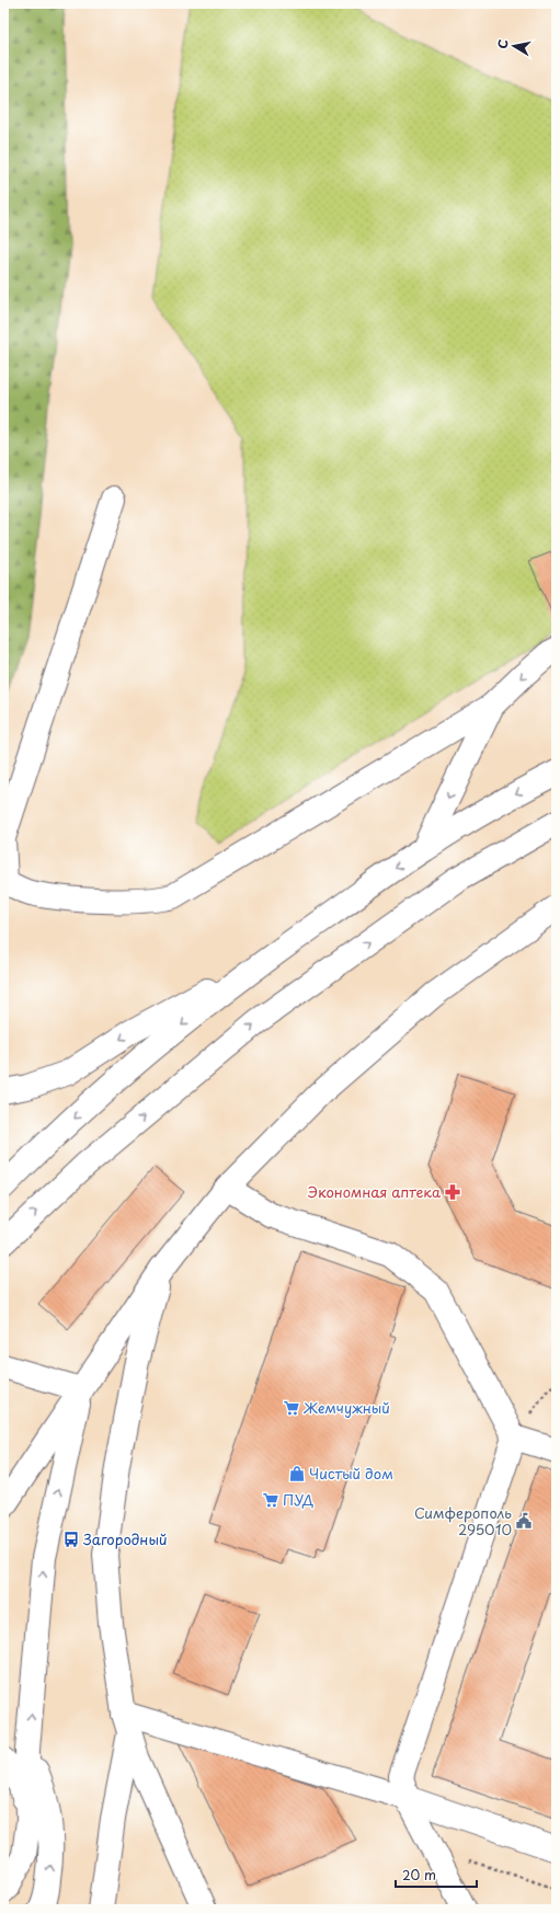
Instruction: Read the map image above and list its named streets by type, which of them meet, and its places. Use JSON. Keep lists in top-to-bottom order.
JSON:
{
  "places": {
    "pharmacy": ["Экономная аптека"],
    "supermarket": ["Жемчужный", "ПУД"],
    "shop": ["Чистый дом"],
    "public building": ["Симферополь 295010"],
    "bus stop": ["Загородный"]
  },
  "scale_bar": "20 m",
  "north": "left"
}
